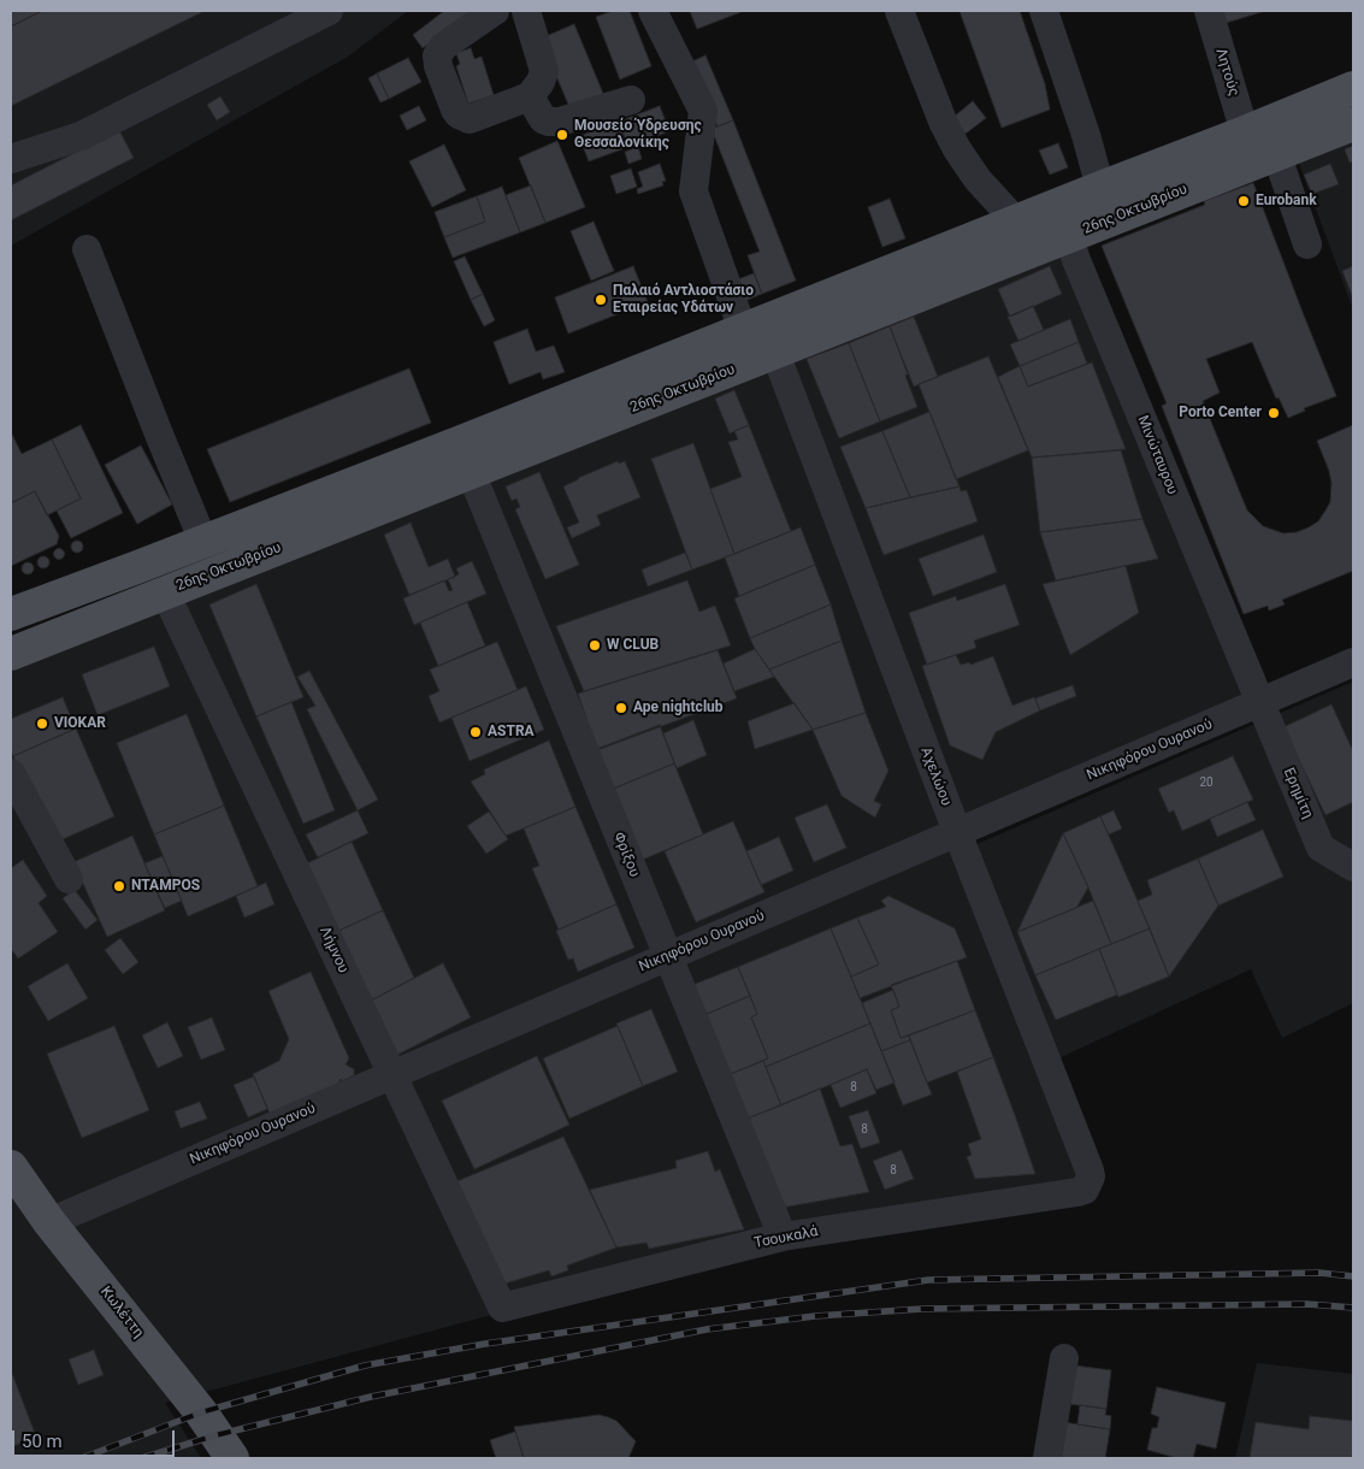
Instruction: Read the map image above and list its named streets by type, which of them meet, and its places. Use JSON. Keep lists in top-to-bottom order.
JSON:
{
  "streets": {
    "main road": ["26ης Οκτωβρίου", "Κωλέττη"],
    "street": [
      "Λητούς",
      "Μινώταυρου",
      "Νικηφόρου Ουρανού",
      "Αχελώου",
      "Ερημίτη",
      "Φρίξου",
      "Λήμνου",
      "Τσουκαλά"
    ]
  },
  "crossings": [
    ["26ης Οκτωβρίου", "Μινώταυρου"],
    ["26ης Οκτωβρίου", "Αχελώου"],
    ["26ης Οκτωβρίου", "Φρίξου"],
    ["26ης Οκτωβρίου", "Λήμνου"],
    ["Μινώταυρου", "Νικηφόρου Ουρανού"],
    ["Μινώταυρου", "Ερημίτη"],
    ["Νικηφόρου Ουρανού", "Αχελώου"],
    ["Νικηφόρου Ουρανού", "Ερημίτη"],
    ["Νικηφόρου Ουρανού", "Φρίξου"],
    ["Νικηφόρου Ουρανού", "Λήμνου"],
    ["Νικηφόρου Ουρανού", "Κωλέττη"],
    ["Αχελώου", "Τσουκαλά"],
    ["Φρίξου", "Τσουκαλά"],
    ["Λήμνου", "Τσουκαλά"]
  ],
  "places": [
    "Μουσείο Ύδρευσης Θεσσαλονίκης",
    "Eurobank",
    "Παλαιό Αντλιοστάσιο Εταιρείας Υδάτων",
    "Porto Center",
    "W CLUB",
    "Ape nightclub",
    "VIOKAR",
    "ASTRA",
    "NTAMPOS"
  ],
  "house_numbers": [
    "20",
    "8",
    "8",
    "8"
  ],
  "scale_bar": "50 m"
}
